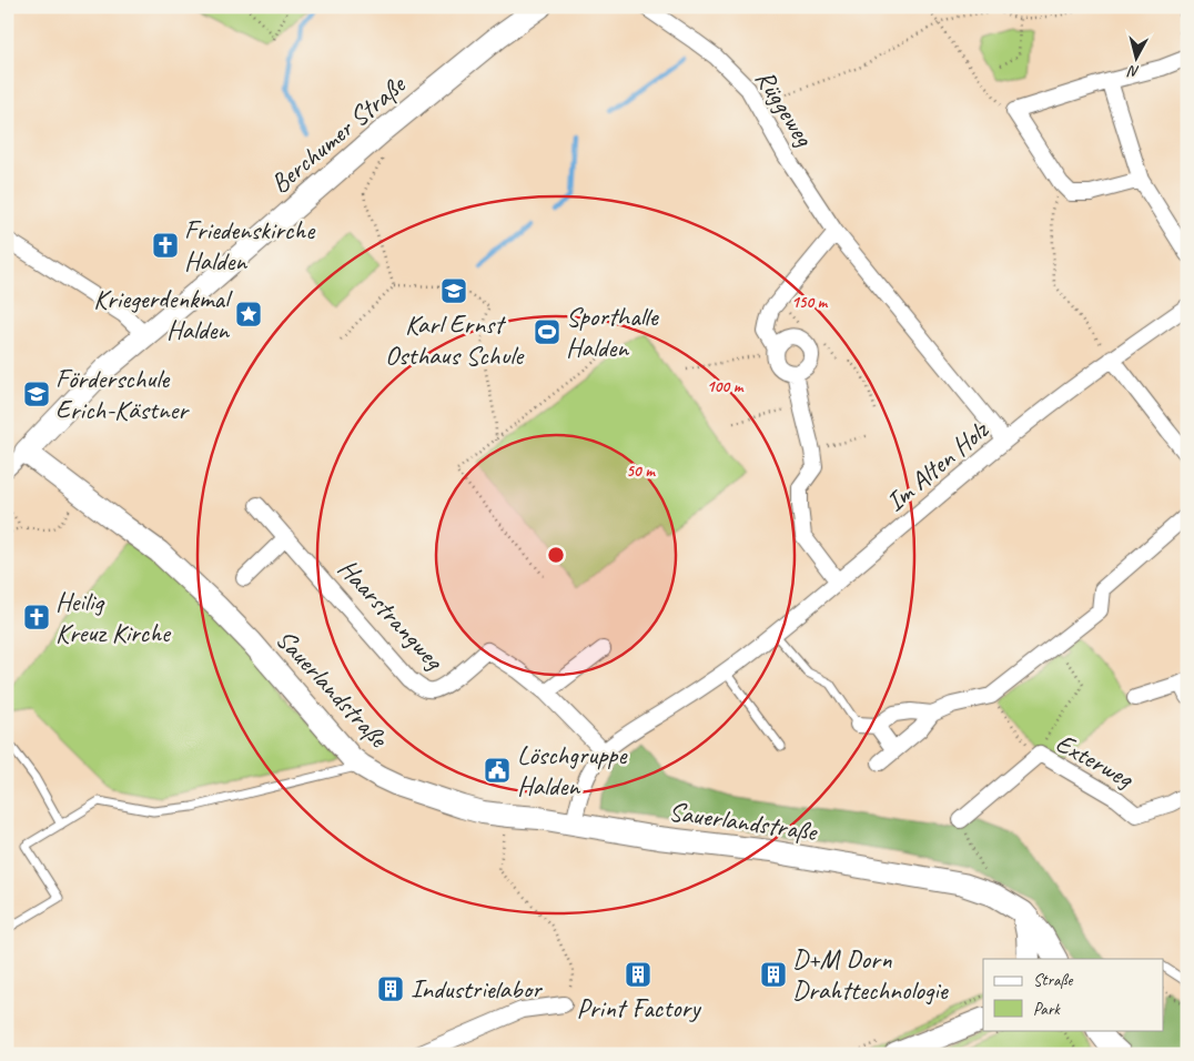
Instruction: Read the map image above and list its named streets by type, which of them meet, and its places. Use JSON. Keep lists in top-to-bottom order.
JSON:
{
  "streets": {
    "main road": ["Berchumer Straße", "Sauerlandstraße"],
    "street": [
      "Rüggeweg",
      "Im Alten Holz",
      "Haarstrangweg",
      "Exterweg"
    ]
  },
  "crossings": [
    ["Rüggeweg", "Im Alten Holz"],
    ["Berchumer Straße", "Sauerlandstraße"],
    ["Im Alten Holz", "Haarstrangweg"],
    ["Im Alten Holz", "Sauerlandstraße"]
  ],
  "places": {
    "church": ["Friedenskirche Halden", "Heilig Kreuz Kirche"],
    "school or university": ["Karl Ernst Osthaus Schule", "Förderschule Erich-Kästner"],
    "place": ["Kriegerdenkmal Halden"],
    "sports": ["Sporthalle Halden"],
    "public building": ["Löschgruppe Halden"],
    "building": ["Print Factory", "D+M Dorn Drahttechnologie", "Industrielabor"]
  },
  "legend": ["Straße", "Park"],
  "north": "bottom",
  "rings": ["150 m", "100 m", "50 m"]
}
